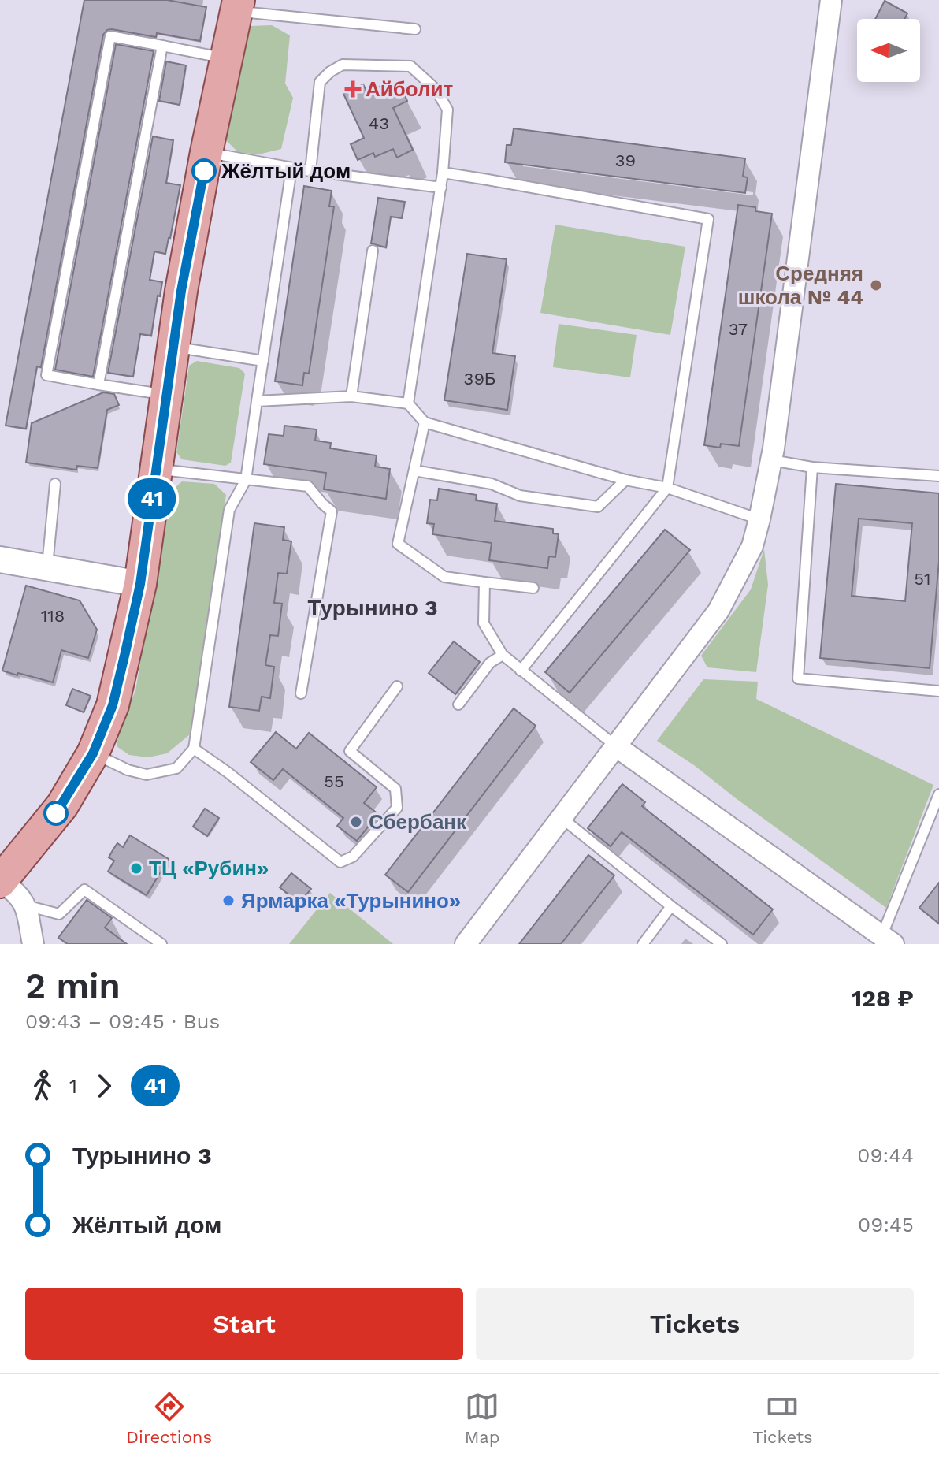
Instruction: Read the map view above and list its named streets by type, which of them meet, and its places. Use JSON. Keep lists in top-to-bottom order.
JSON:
{
  "districts": ["Турынино 3"],
  "places": {
    "health": ["Айболит"],
    "other": [
      "Жёлтый дом",
      "Средняя школа № 44",
      "Сбербанк",
      "ТЦ «Рубин»",
      "Ярмарка «Турынино»"
    ]
  },
  "lines": ["bus line 41"],
  "house_numbers": [
    "43",
    "39",
    "37",
    "39Б",
    "51",
    "118",
    "55"
  ],
  "north": "left",
  "page": {
    "on_map": "41",
    "heading": ["2 min", "09:43 – 09:45 · Bus", "128 ₽"],
    "legs": ["1", "41"],
    "list": [
      {
        "name": "Турынино 3",
        "value": "09:44"
      },
      {
        "name": "Жёлтый дом",
        "value": "09:45"
      }
    ],
    "buttons": ["Start", "Tickets"],
    "tabs": ["Directions", "Map", "Tickets"]
  }
}
